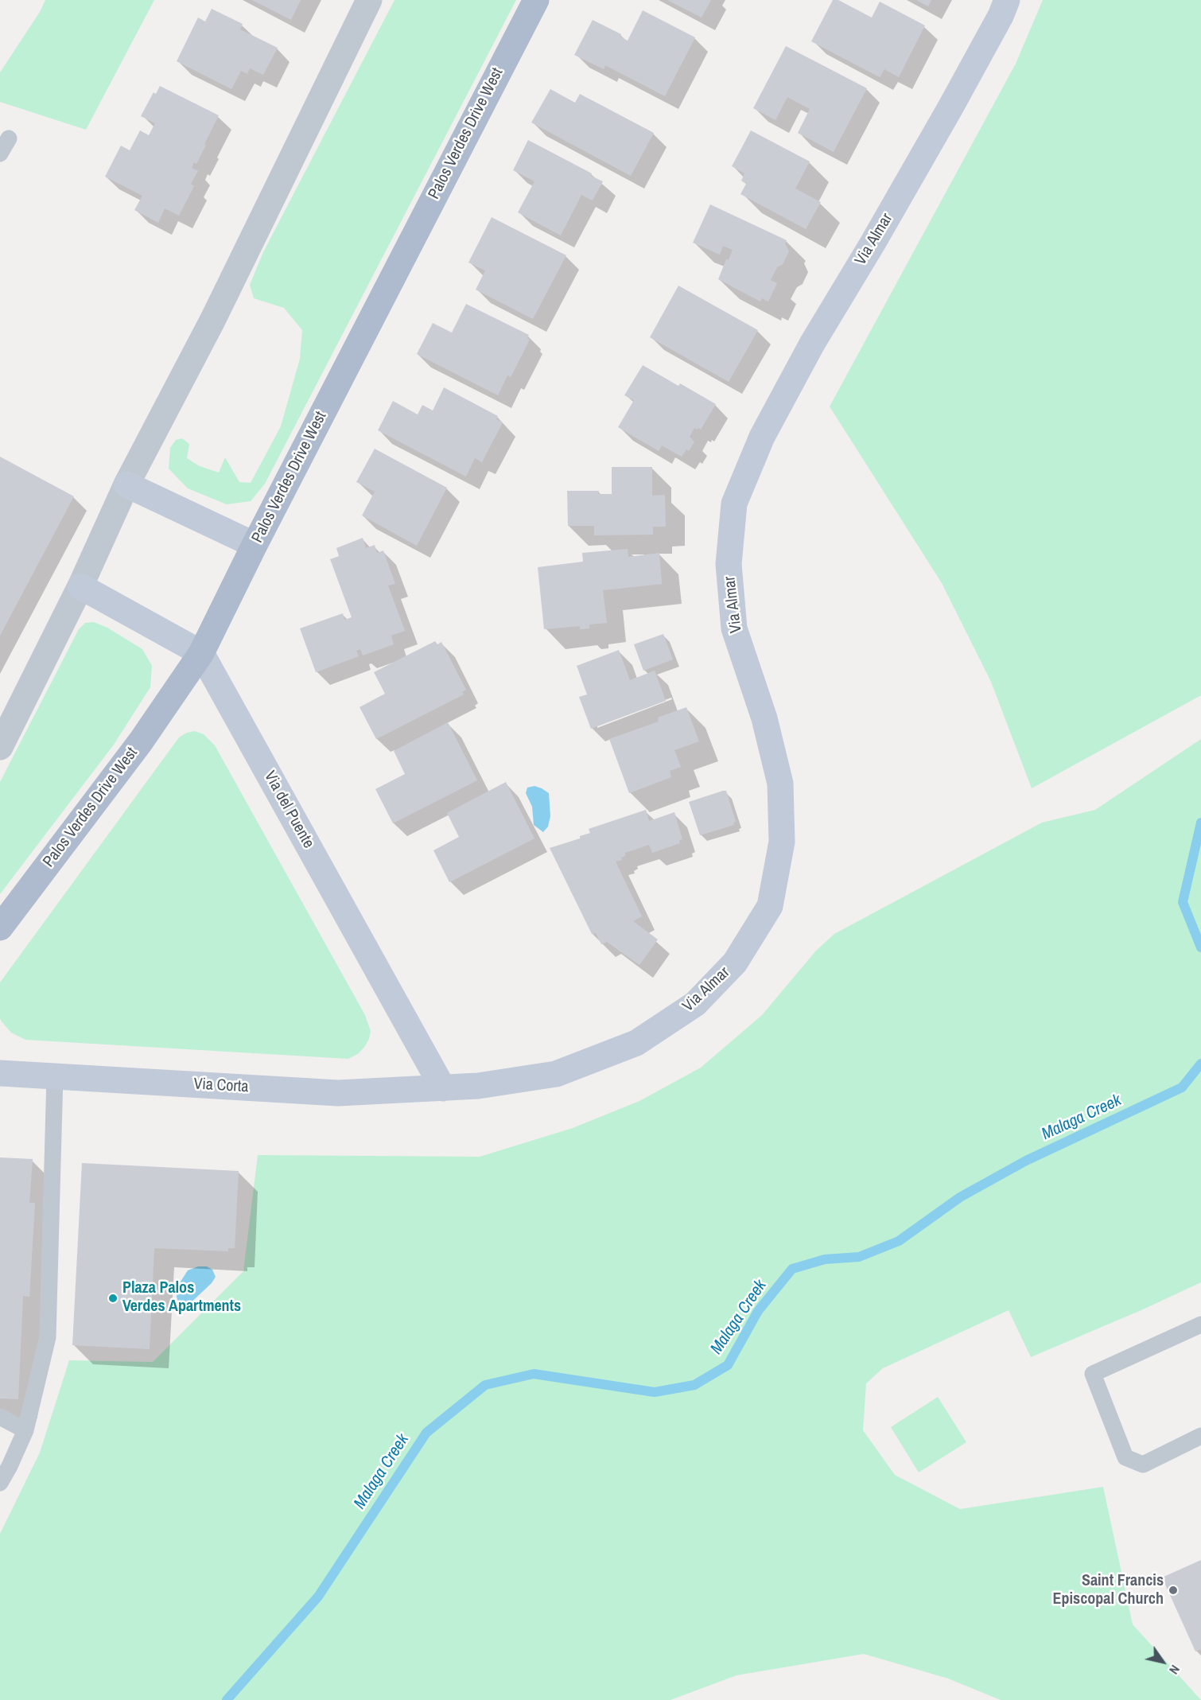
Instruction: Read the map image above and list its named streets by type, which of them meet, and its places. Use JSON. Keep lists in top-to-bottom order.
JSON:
{
  "streets": {
    "main road": ["Palos Verdes Drive West"],
    "street": ["Via Almar", "Via del Puente", "Via Corta"]
  },
  "crossings": [
    ["Palos Verdes Drive West", "Via del Puente"],
    ["Via Almar", "Via del Puente"],
    ["Via Almar", "Via Corta"],
    ["Via del Puente", "Via Corta"]
  ],
  "water": ["Malaga Creek"],
  "places": ["Plaza Palos Verdes Apartments", "Saint Francis Episcopal Church"],
  "north": "bottom right"
}
